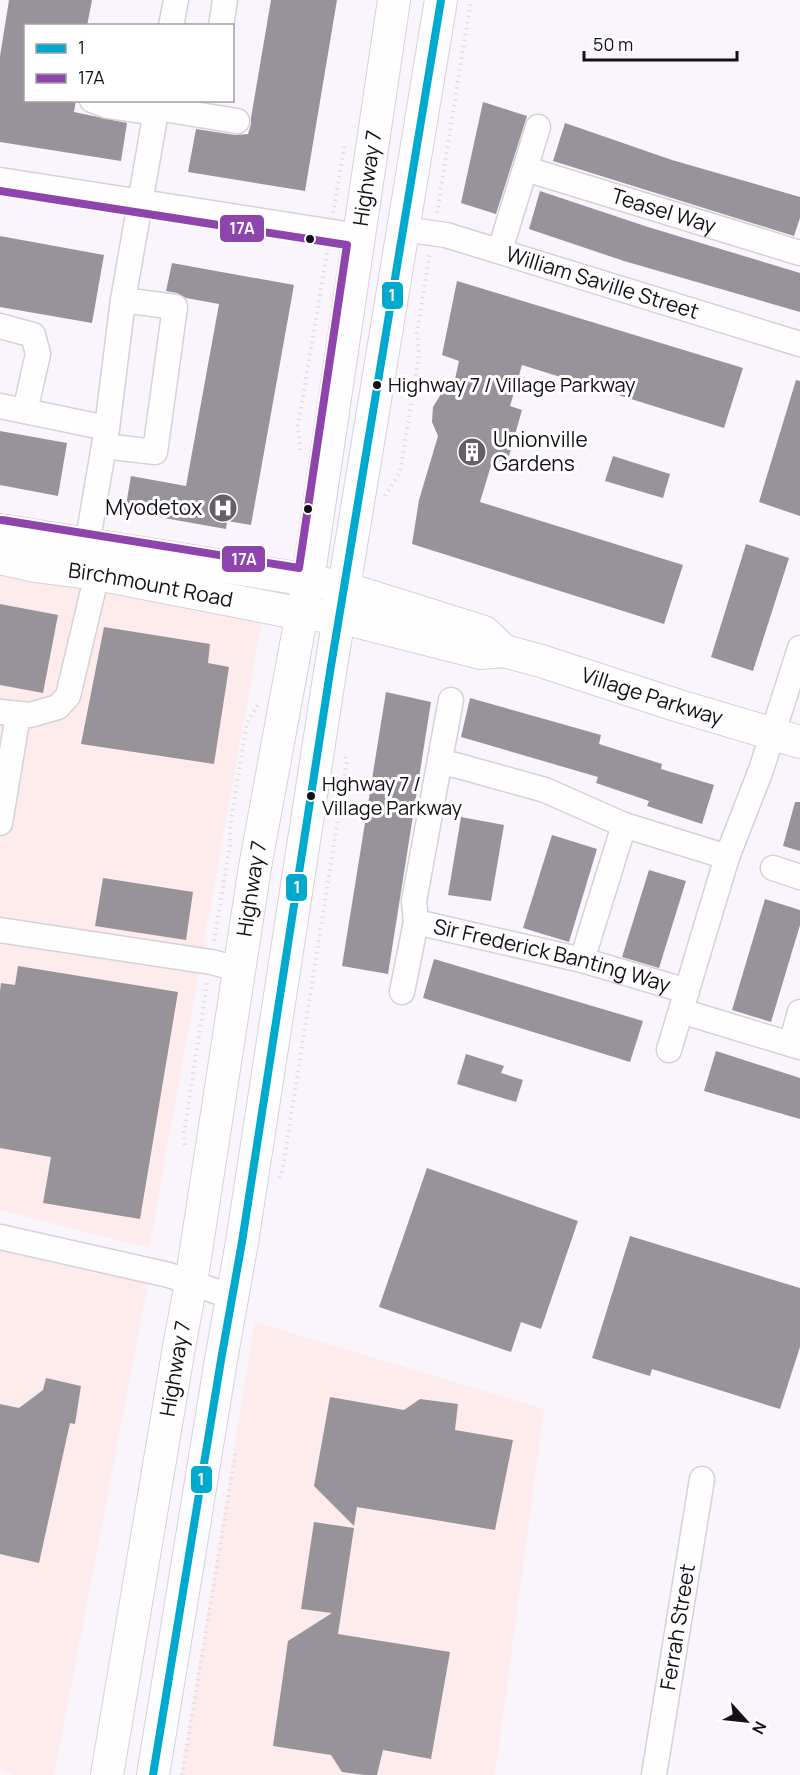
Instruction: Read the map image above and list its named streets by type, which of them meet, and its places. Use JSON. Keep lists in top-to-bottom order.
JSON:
{
  "streets": {
    "main road": ["Highway 7", "Birchmount Road", "Village Parkway"],
    "street": [
      "Teasel Way",
      "William Saville Street",
      "Sir Frederick Banting Way",
      "Ferrah Street"
    ]
  },
  "crossings": [
    ["Highway 7", "William Saville Street"],
    ["Highway 7", "Birchmount Road"],
    ["Highway 7", "Village Parkway"],
    ["Birchmount Road", "Village Parkway"]
  ],
  "places": {
    "other": ["Highway 7 / Village Parkway", "Hghway 7 / Village Parkway"],
    "building": ["Unionville Gardens"],
    "hospital": ["Myodetox"]
  },
  "lines": ["transit line 1", "transit line 17A"],
  "legend": ["1", "17A"],
  "scale_bar": "50 m",
  "north": "bottom right"
}
